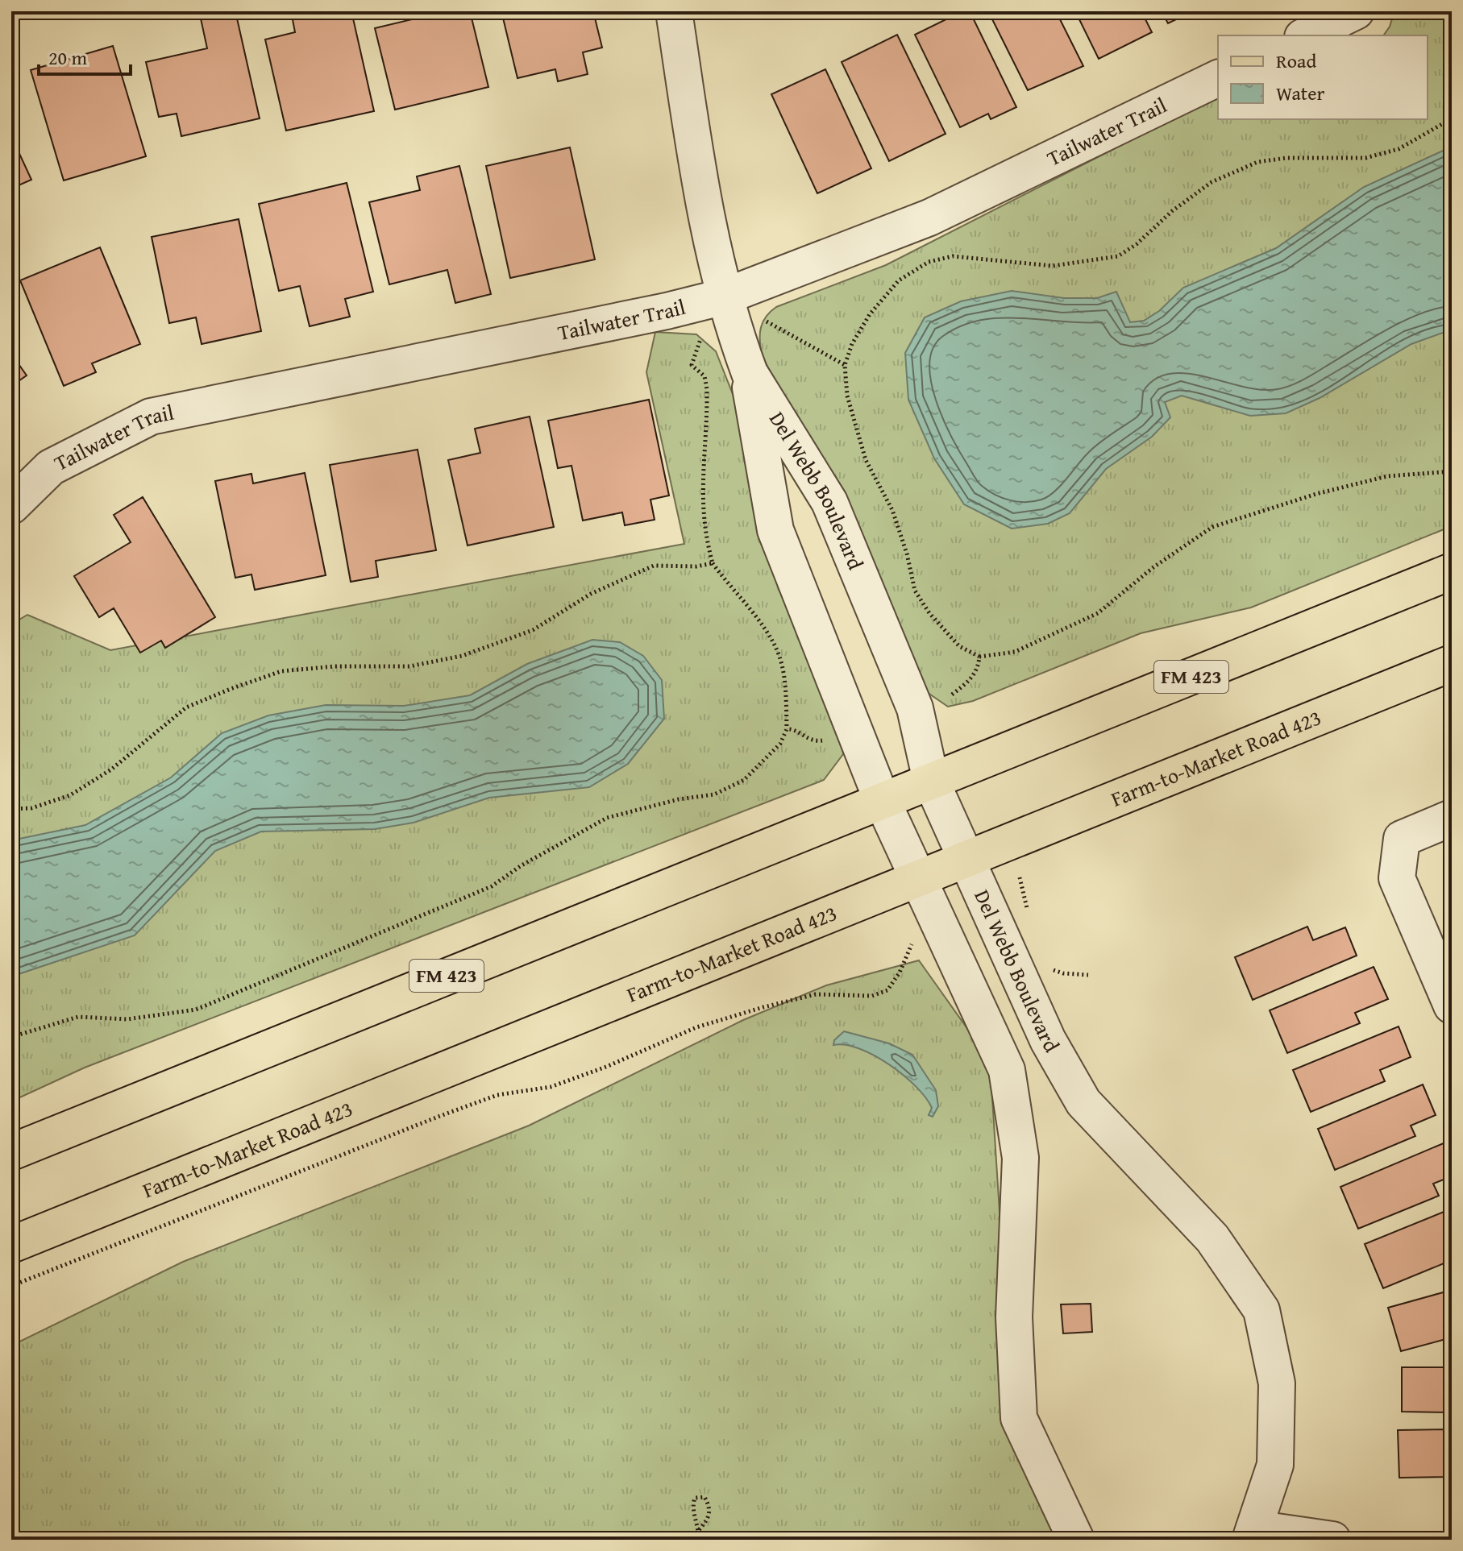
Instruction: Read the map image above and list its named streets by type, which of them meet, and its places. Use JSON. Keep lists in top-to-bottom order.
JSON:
{
  "streets": {
    "main road": ["FM 423", "Farm-to-Market Road 423"],
    "street": ["Tailwater Trail", "Del Webb Boulevard"]
  },
  "crossings": [
    ["Tailwater Trail", "Del Webb Boulevard"],
    ["Del Webb Boulevard", "FM 423"],
    ["Del Webb Boulevard", "Farm-to-Market Road 423"]
  ],
  "legend": ["Road", "Water"],
  "scale_bar": "20 m"
}
